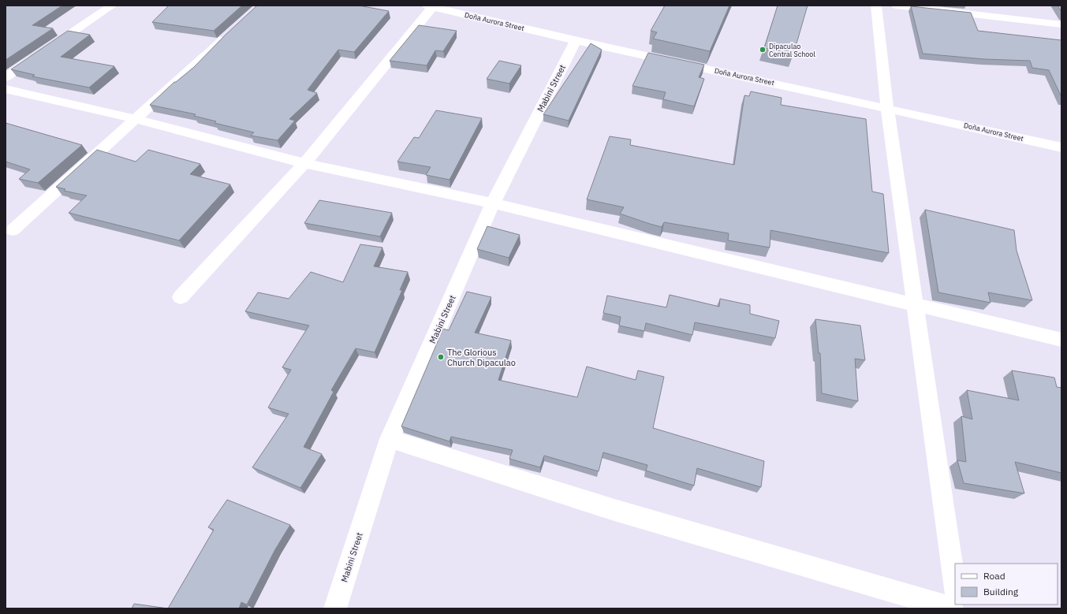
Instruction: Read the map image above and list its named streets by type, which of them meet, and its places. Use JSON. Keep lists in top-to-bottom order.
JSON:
{
  "streets": {
    "street": ["Doña Aurora Street", "Mabini Street"]
  },
  "crossings": [
    ["Doña Aurora Street", "Mabini Street"]
  ],
  "places": ["Dipaculao Central School", "The Glorious Church Dipaculao"],
  "legend": ["Road", "Building"]
}
